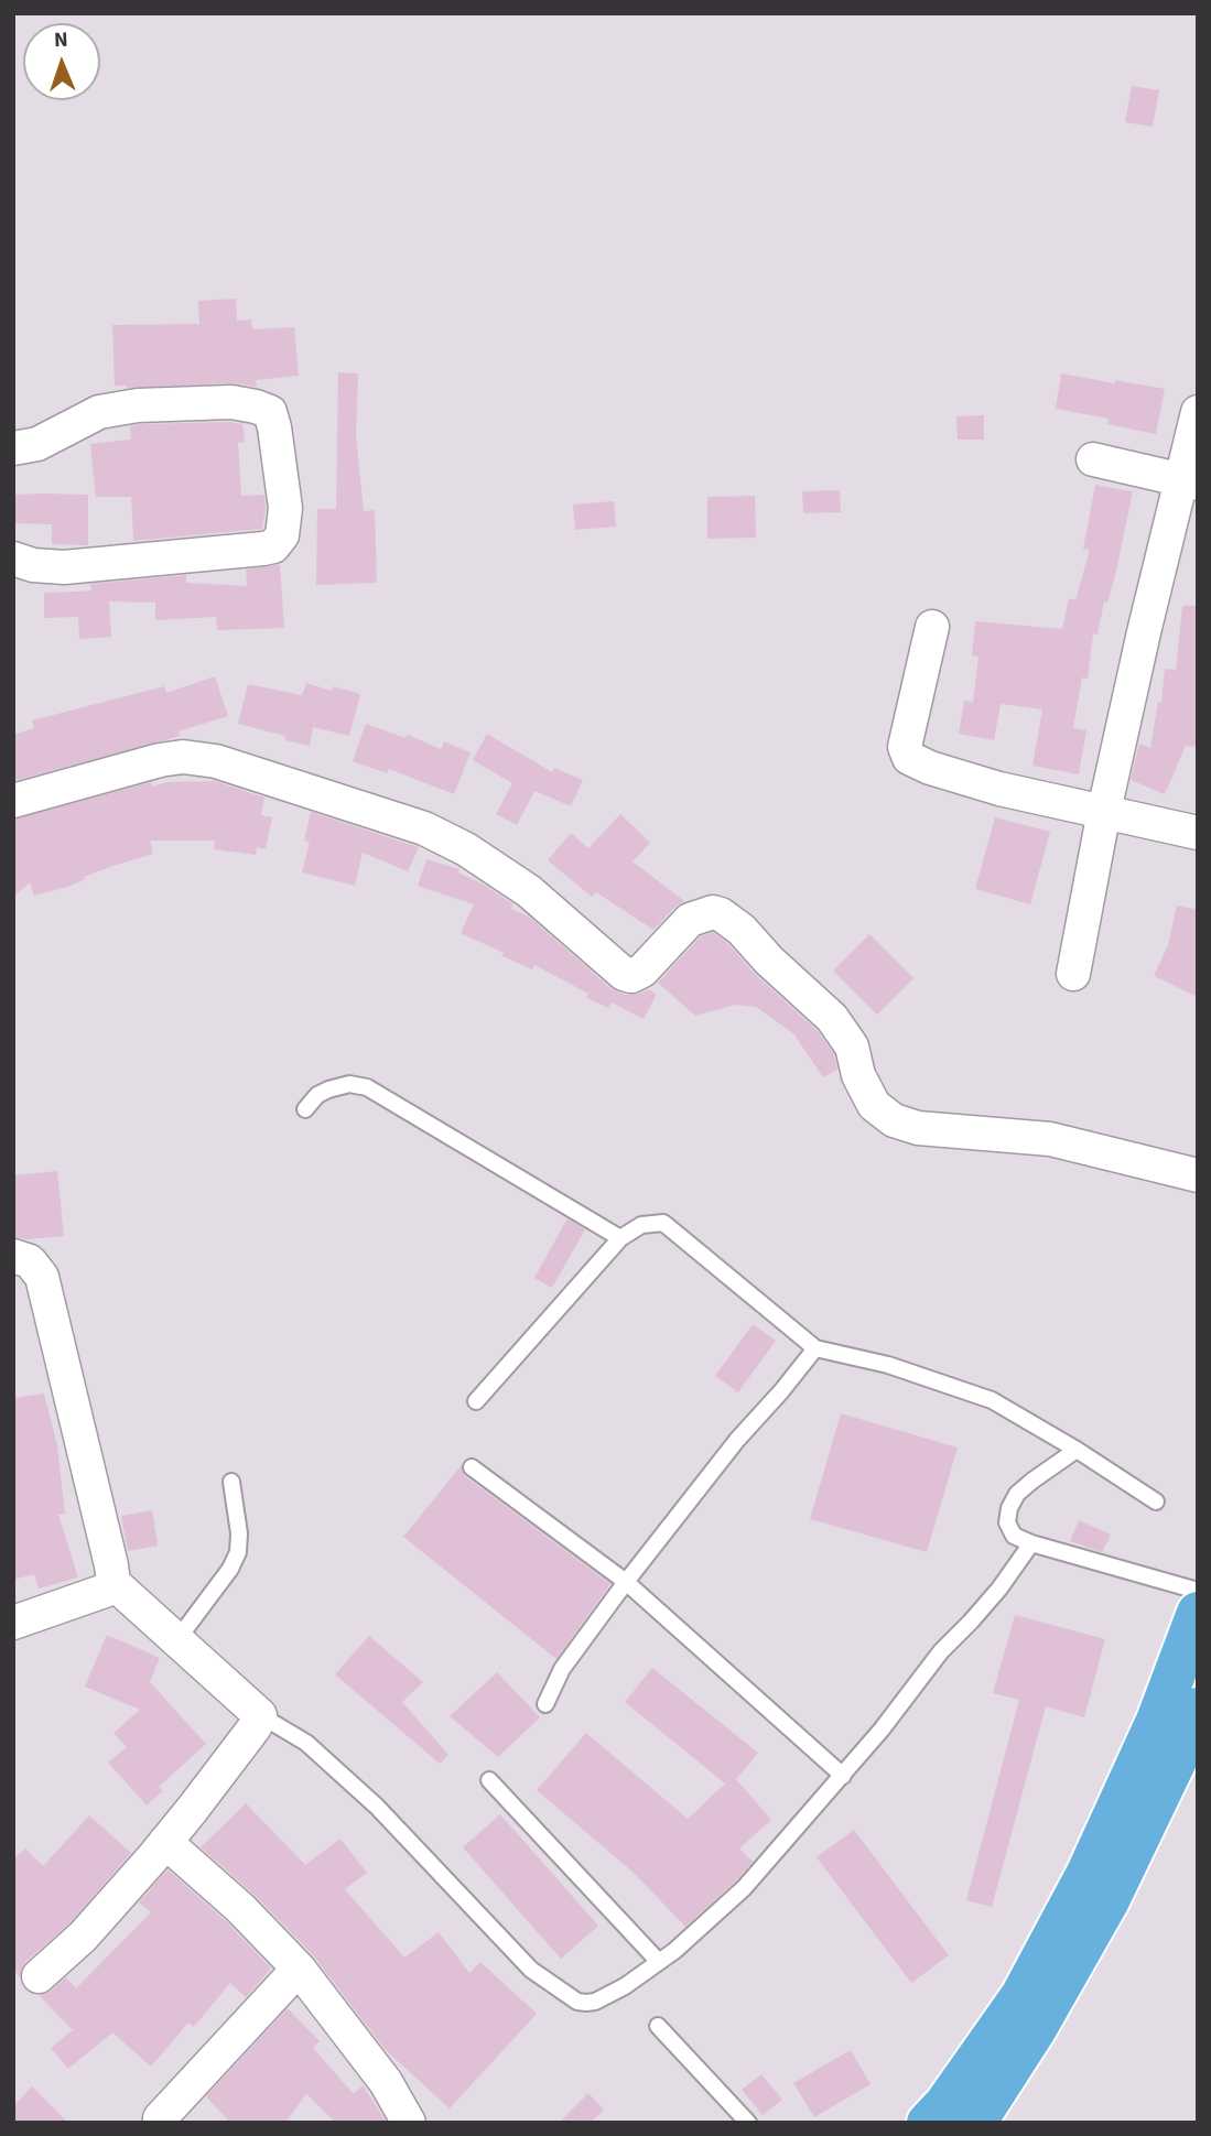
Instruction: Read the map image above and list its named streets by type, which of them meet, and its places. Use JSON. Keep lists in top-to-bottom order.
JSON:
{
  "north": "top"
}
